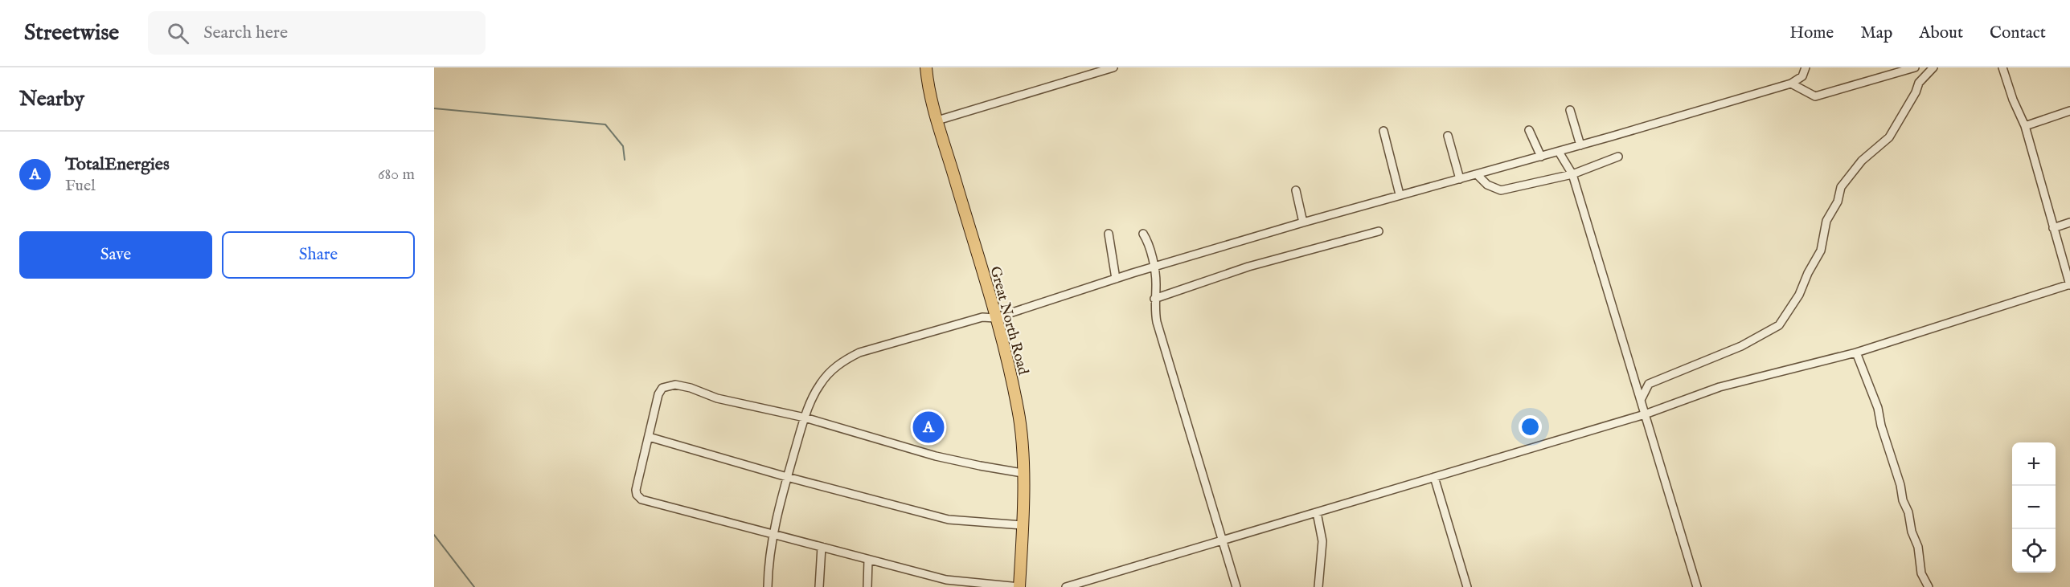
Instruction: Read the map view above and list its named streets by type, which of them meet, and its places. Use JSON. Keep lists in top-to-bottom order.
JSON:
{
  "streets": {
    "highway": ["Great North Road"]
  },
  "page": {
    "header": "Streetwise",
    "search": "Search here",
    "nav": [
      "Home",
      "Map",
      "About",
      "Contact"
    ],
    "heading": "Nearby",
    "list": [
      {
        "mark": "A",
        "name": "TotalEnergies",
        "note": "Fuel",
        "value": "680 m"
      }
    ],
    "buttons": ["Save", "Share"],
    "pins": "A",
    "map_buttons": ["+", "−"]
  }
}
